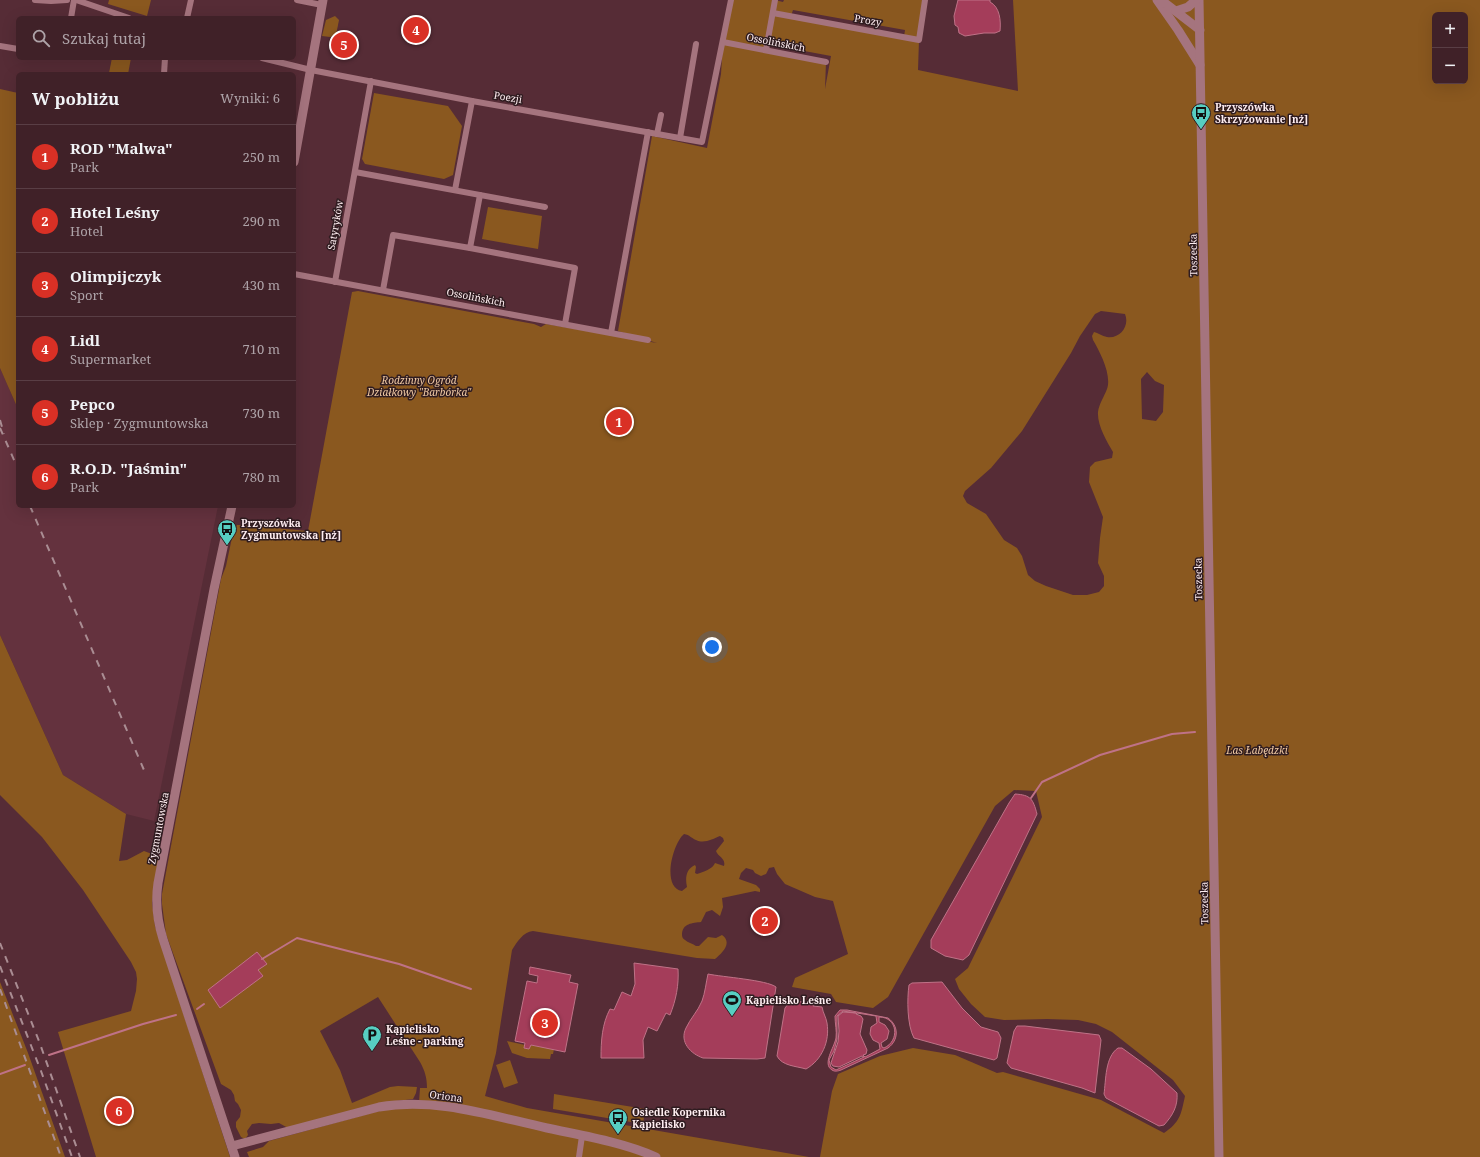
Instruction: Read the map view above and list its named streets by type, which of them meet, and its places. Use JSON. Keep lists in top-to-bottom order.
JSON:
{
  "streets": {
    "street": [
      "Prozy",
      "Ossolińskich",
      "Poezji",
      "Satyryków",
      "Toszecka",
      "Zygmuntowska",
      "Oriona"
    ]
  },
  "crossings": [
    ["Ossolińskich", "Poezji"],
    ["Ossolińskich", "Satyryków"],
    ["Poezji", "Satyryków"],
    ["Zygmuntowska", "Oriona"]
  ],
  "parks": ["Rodzinny Ogród Działkowy \"Barbórka\"", "Las Łabędzki"],
  "places": {
    "bus stop": ["Przyszówka Skrzyżowanie [nż]", "Przyszówka Zygmuntowska [nż]", "Osiedle Kopernika Kąpielisko"],
    "sports": ["Kąpielisko Leśne"],
    "parking": ["Kąpielisko Leśne - parking"]
  },
  "page": {
    "map_buttons": ["+", "−"],
    "pins": [
      "4",
      "5",
      "1",
      "2",
      "3",
      "6"
    ],
    "search": "Szukaj tutaj",
    "heading": ["W pobliżu", "Wyniki: 6"],
    "list": [
      {
        "mark": "1",
        "name": "ROD \"Malwa\"",
        "note": "Park",
        "value": "250 m"
      },
      {
        "mark": "2",
        "name": "Hotel Leśny",
        "note": "Hotel",
        "value": "290 m"
      },
      {
        "mark": "3",
        "name": "Olimpijczyk",
        "note": "Sport",
        "value": "430 m"
      },
      {
        "mark": "4",
        "name": "Lidl",
        "note": "Supermarket",
        "value": "710 m"
      },
      {
        "mark": "5",
        "name": "Pepco",
        "note": "Sklep · Zygmuntowska",
        "value": "730 m"
      },
      {
        "mark": "6",
        "name": "R.O.D. \"Jaśmin\"",
        "note": "Park",
        "value": "780 m"
      }
    ]
  }
}
